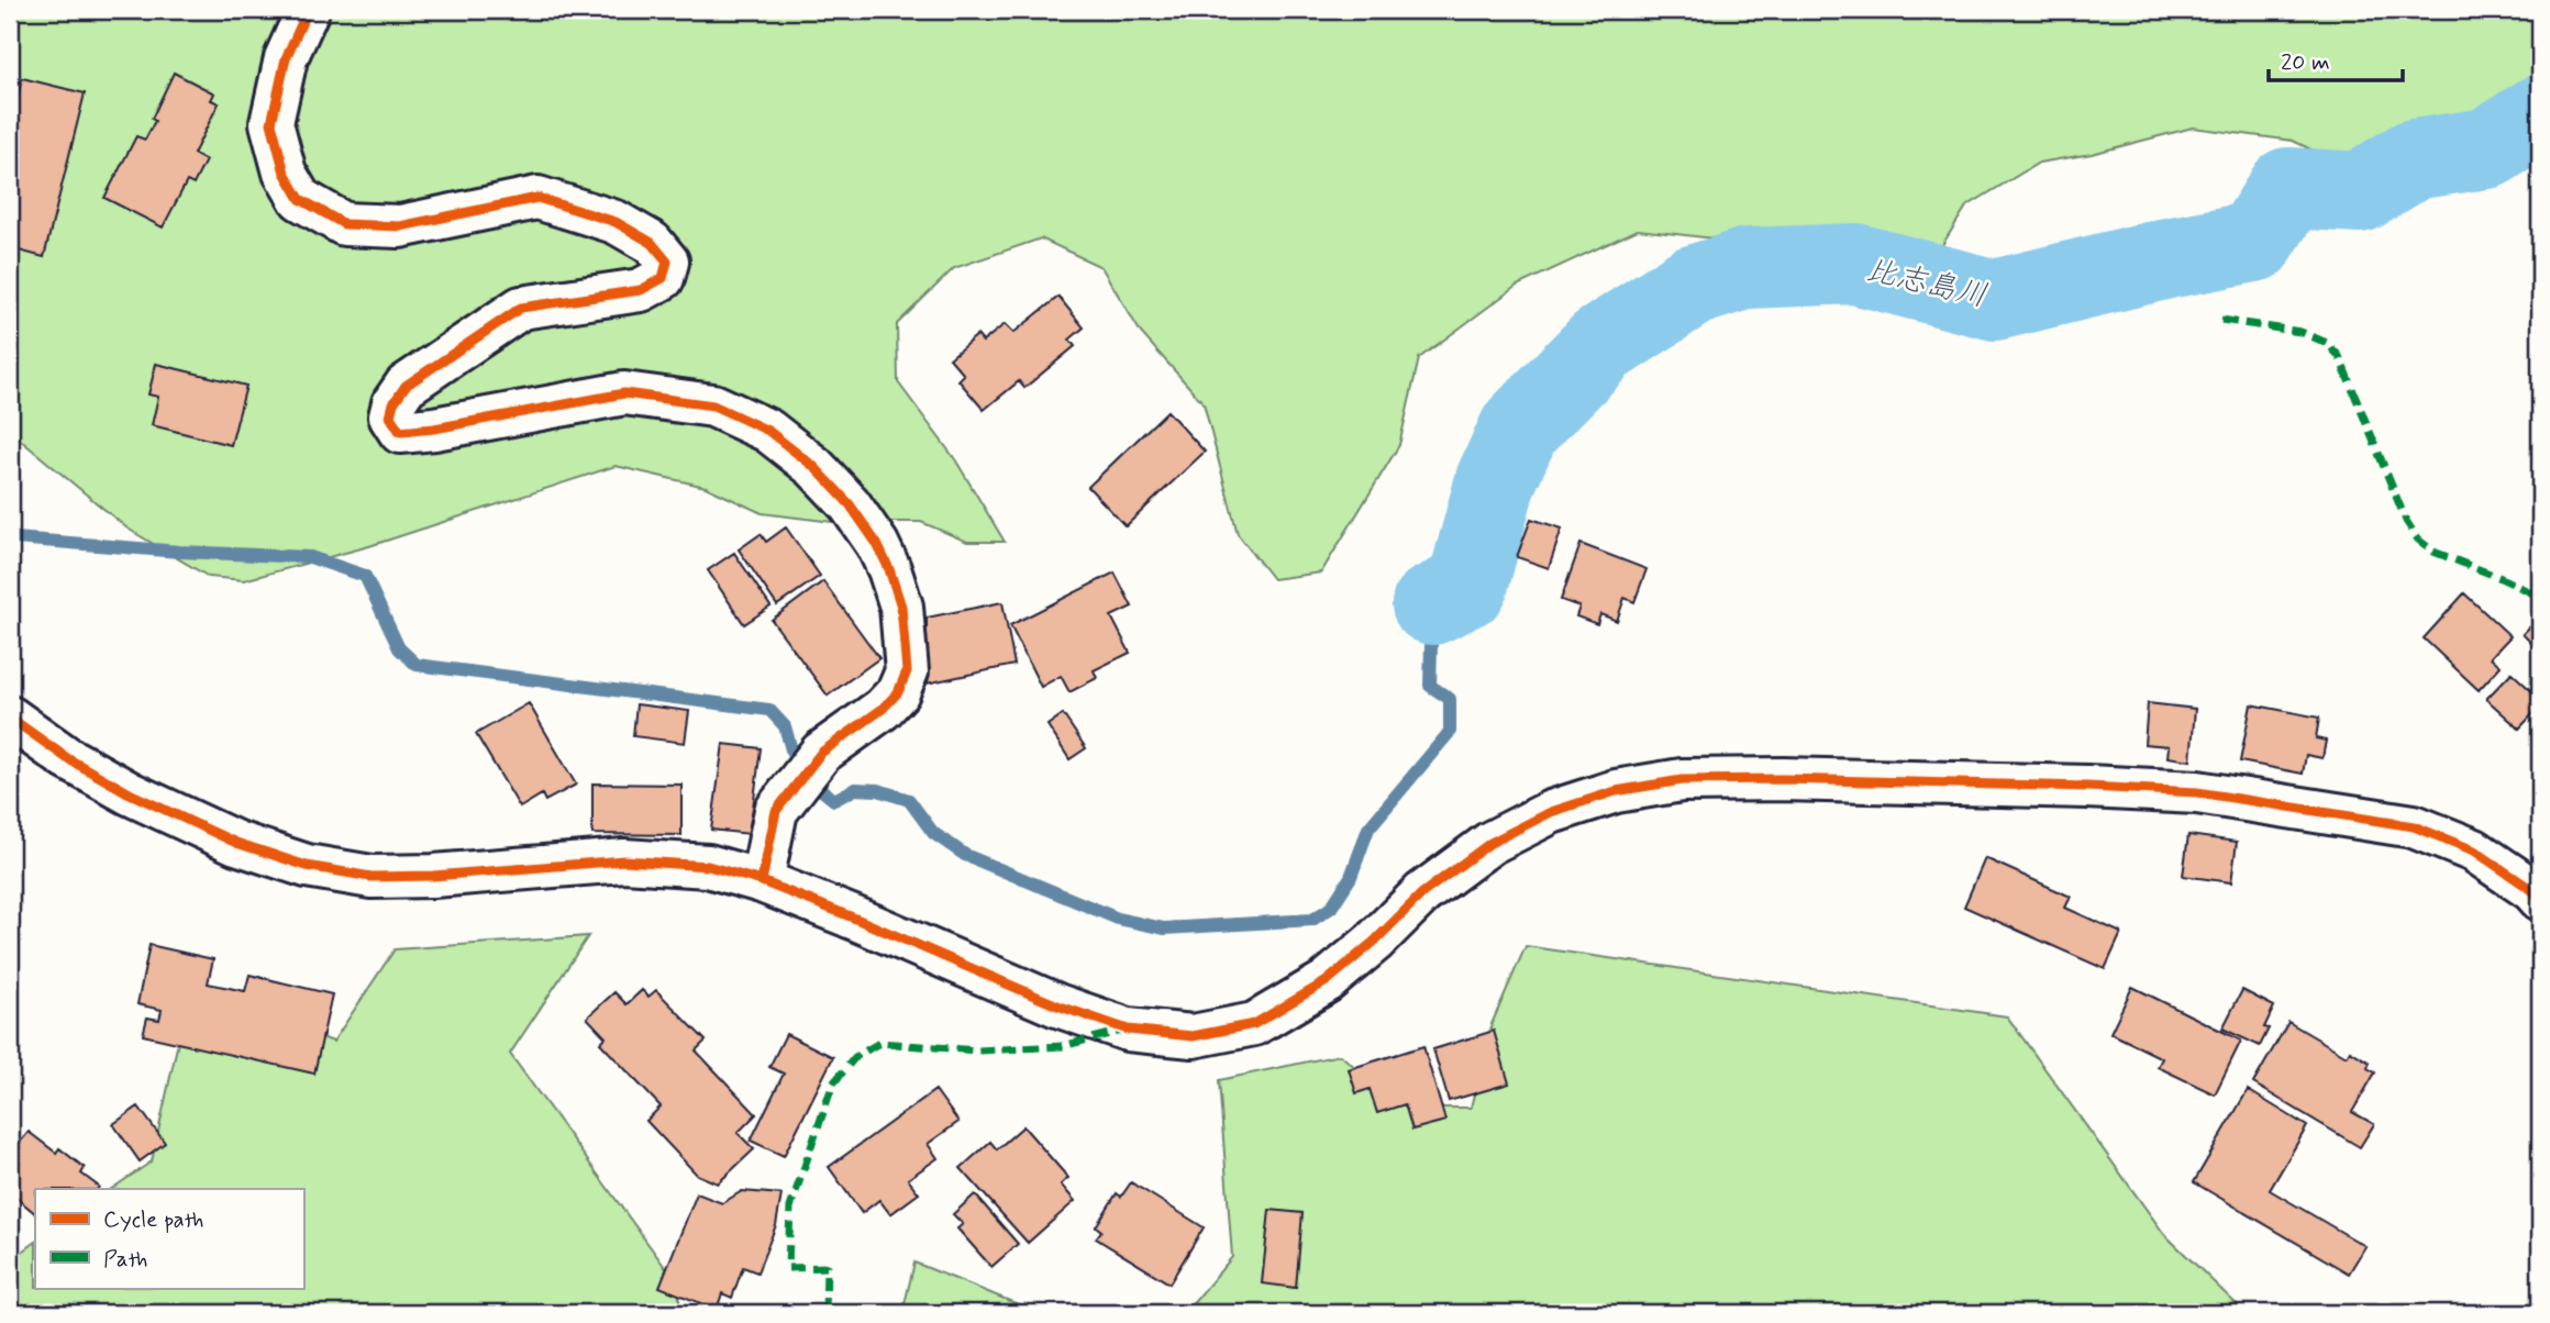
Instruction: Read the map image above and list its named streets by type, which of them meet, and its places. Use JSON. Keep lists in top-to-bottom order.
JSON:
{
  "water": ["比志島川"],
  "legend": ["Cycle path", "Path"],
  "scale_bar": "20 m"
}
